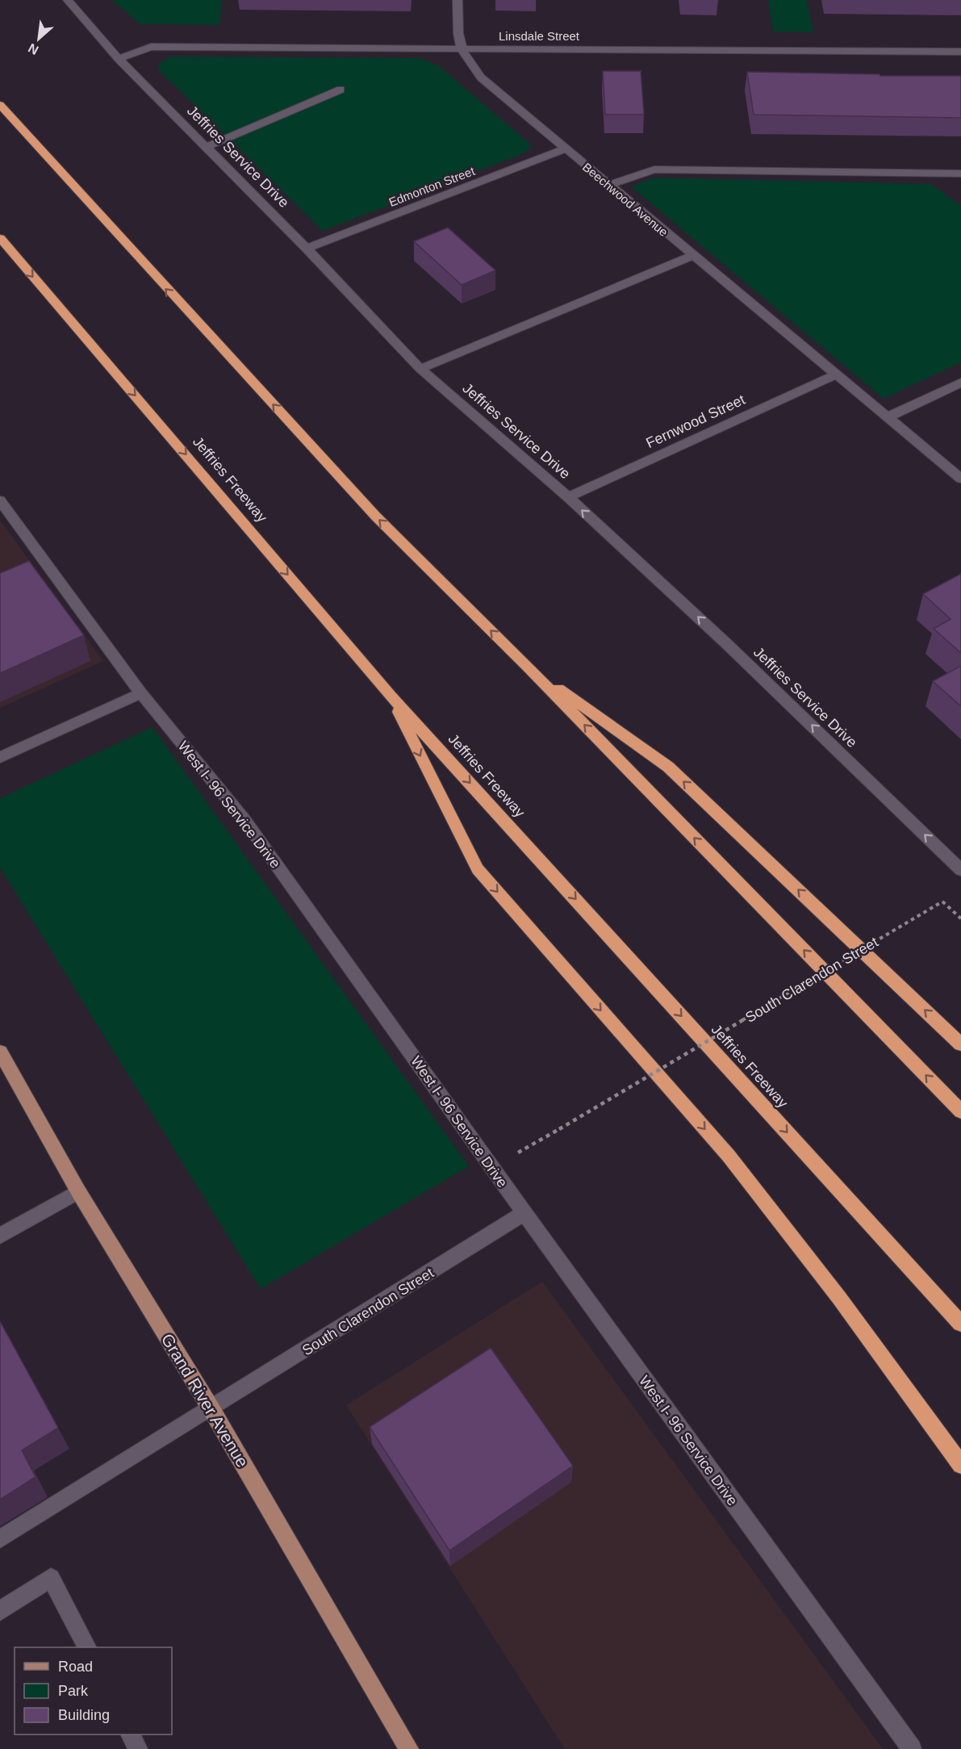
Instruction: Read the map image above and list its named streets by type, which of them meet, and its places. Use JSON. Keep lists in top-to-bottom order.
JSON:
{
  "streets": {
    "highway": ["Jeffries Freeway"],
    "main road": ["Grand River Avenue"],
    "street": [
      "Linsdale Street",
      "Jeffries Service Drive",
      "Edmonton Street",
      "Beechwood Avenue",
      "Fernwood Street",
      "West I- 96 Service Drive",
      "South Clarendon Street"
    ]
  },
  "crossings": [
    ["Linsdale Street", "Jeffries Service Drive"],
    ["Linsdale Street", "Beechwood Avenue"],
    ["Jeffries Service Drive", "Edmonton Street"],
    ["Jeffries Service Drive", "Fernwood Street"],
    ["Edmonton Street", "Beechwood Avenue"],
    ["Beechwood Avenue", "Fernwood Street"],
    ["West I- 96 Service Drive", "South Clarendon Street"],
    ["South Clarendon Street", "Grand River Avenue"]
  ],
  "one_way": ["Jeffries Service Drive"],
  "legend": ["Road", "Park", "Building"],
  "north": "bottom left"
}
